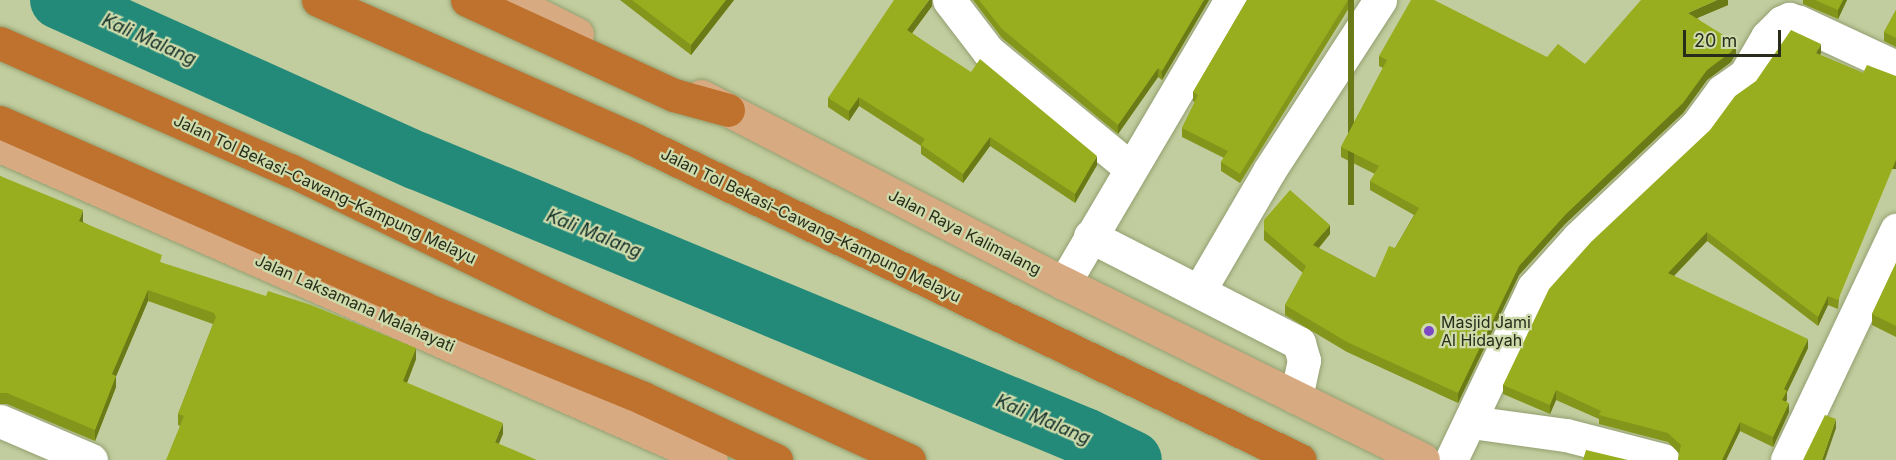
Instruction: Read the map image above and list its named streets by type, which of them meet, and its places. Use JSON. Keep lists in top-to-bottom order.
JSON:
{
  "streets": {
    "highway": ["Jalan Tol Bekasi–Cawang–Kampung Melayu"],
    "main road": ["Jalan Raya Kalimalang", "Jalan Laksamana Malahayati"]
  },
  "water": ["Kali Malang"],
  "places": ["Masjid Jami Al Hidayah"],
  "scale_bar": "20 m"
}
